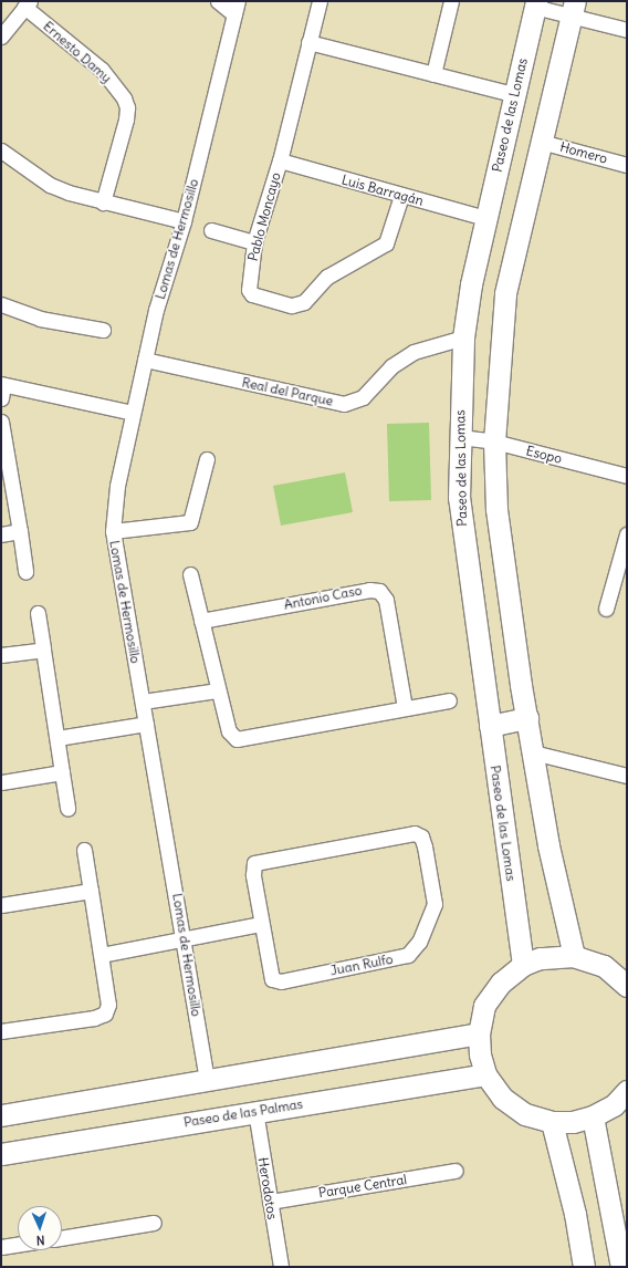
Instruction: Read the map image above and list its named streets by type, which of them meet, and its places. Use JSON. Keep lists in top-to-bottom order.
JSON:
{
  "streets": {
    "street": [
      "Ernesto Damy",
      "Paseo de las Lomas",
      "Homero",
      "Luis Barragán",
      "Pablo Moncayo",
      "Lomas de Hermosillo",
      "Real del Parque",
      "Esopo",
      "Antonio Caso",
      "Juan Rulfo",
      "Paseo de las Palmas",
      "Parque Central",
      "Herodotos"
    ]
  },
  "crossings": [
    ["Paseo de las Lomas", "Luis Barragán"],
    ["Paseo de las Lomas", "Real del Parque"],
    ["Paseo de las Lomas", "Esopo"],
    ["Luis Barragán", "Pablo Moncayo"],
    ["Lomas de Hermosillo", "Real del Parque"],
    ["Paseo de las Palmas", "Herodotos"],
    ["Parque Central", "Herodotos"]
  ],
  "north": "bottom"
}
